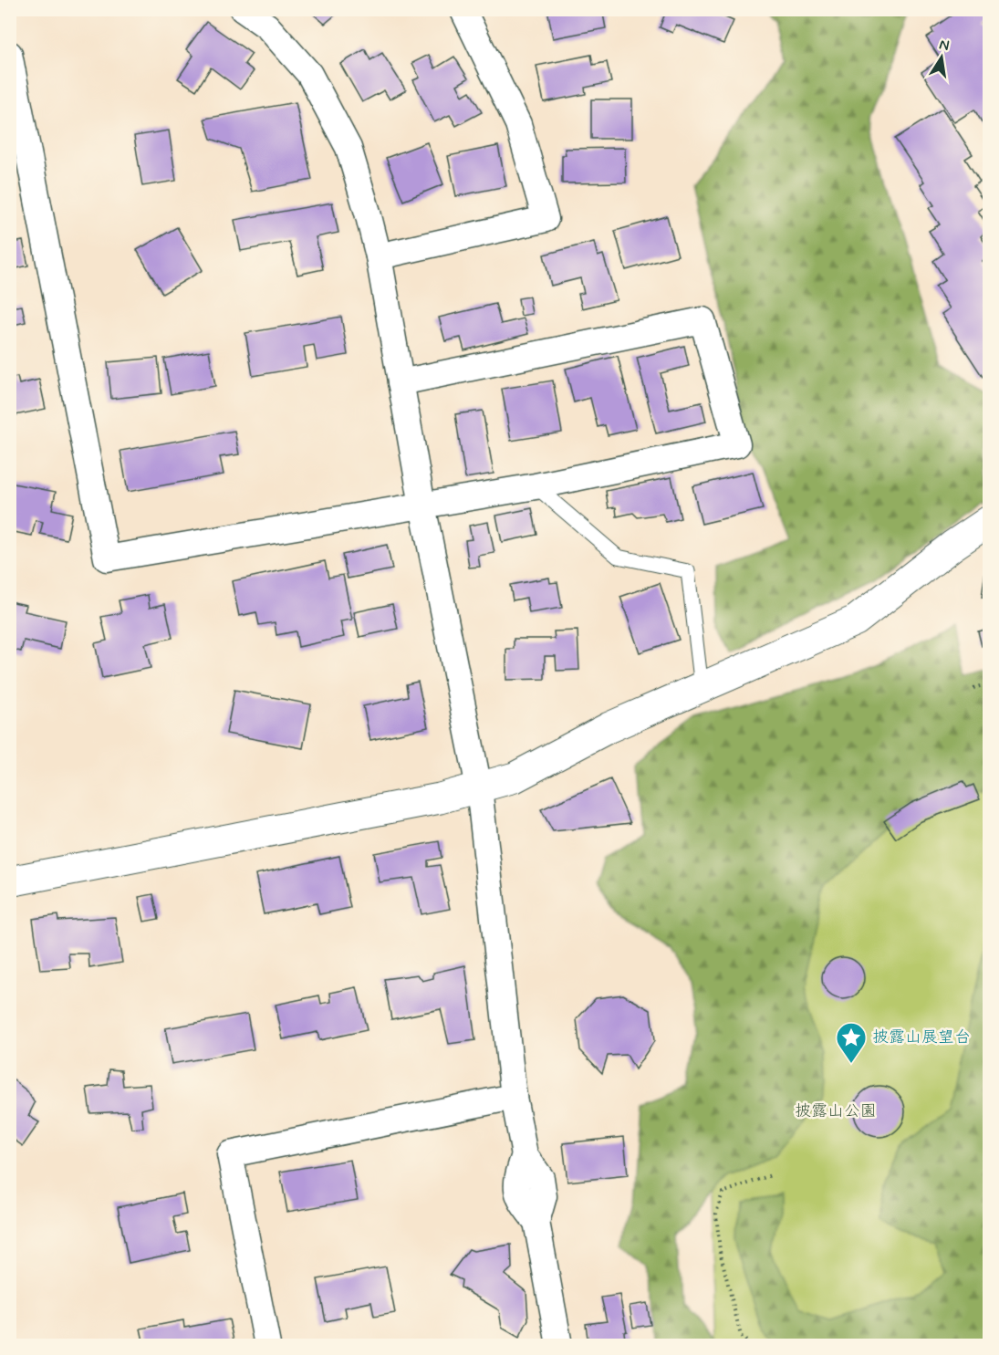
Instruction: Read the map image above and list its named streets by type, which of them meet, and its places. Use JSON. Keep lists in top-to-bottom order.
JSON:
{
  "parks": ["披露山公園"],
  "places": {
    "place": ["披露山展望台"]
  },
  "north": "top"
}
